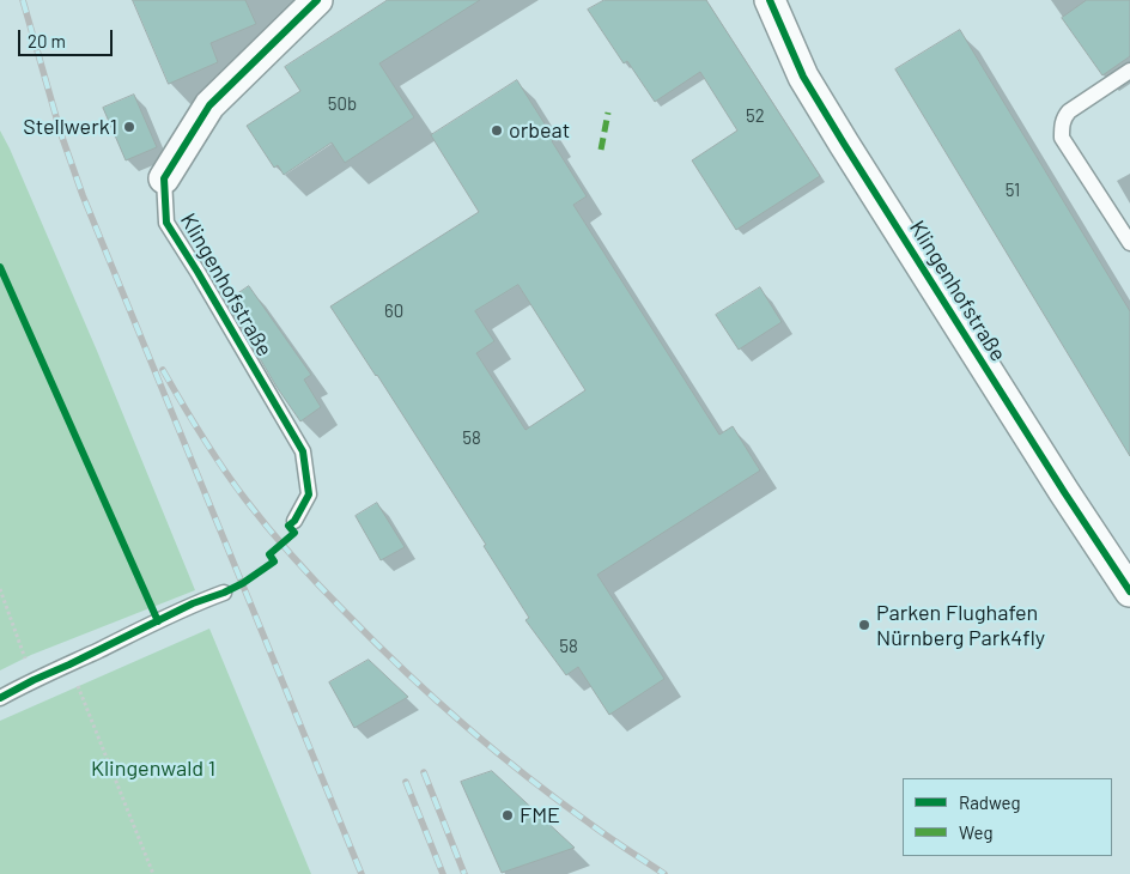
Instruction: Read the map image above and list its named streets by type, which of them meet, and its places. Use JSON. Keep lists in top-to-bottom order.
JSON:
{
  "streets": {
    "street": ["Klingenhofstraße"]
  },
  "parks": ["Klingenwald 1"],
  "places": [
    "Stellwerk1",
    "orbeat",
    "Parken Flughafen Nürnberg Park4fly",
    "FME"
  ],
  "house_numbers": [
    "50b",
    "52",
    "51",
    "60",
    "58",
    "58"
  ],
  "legend": ["Radweg", "Weg"],
  "scale_bar": "20 m"
}
